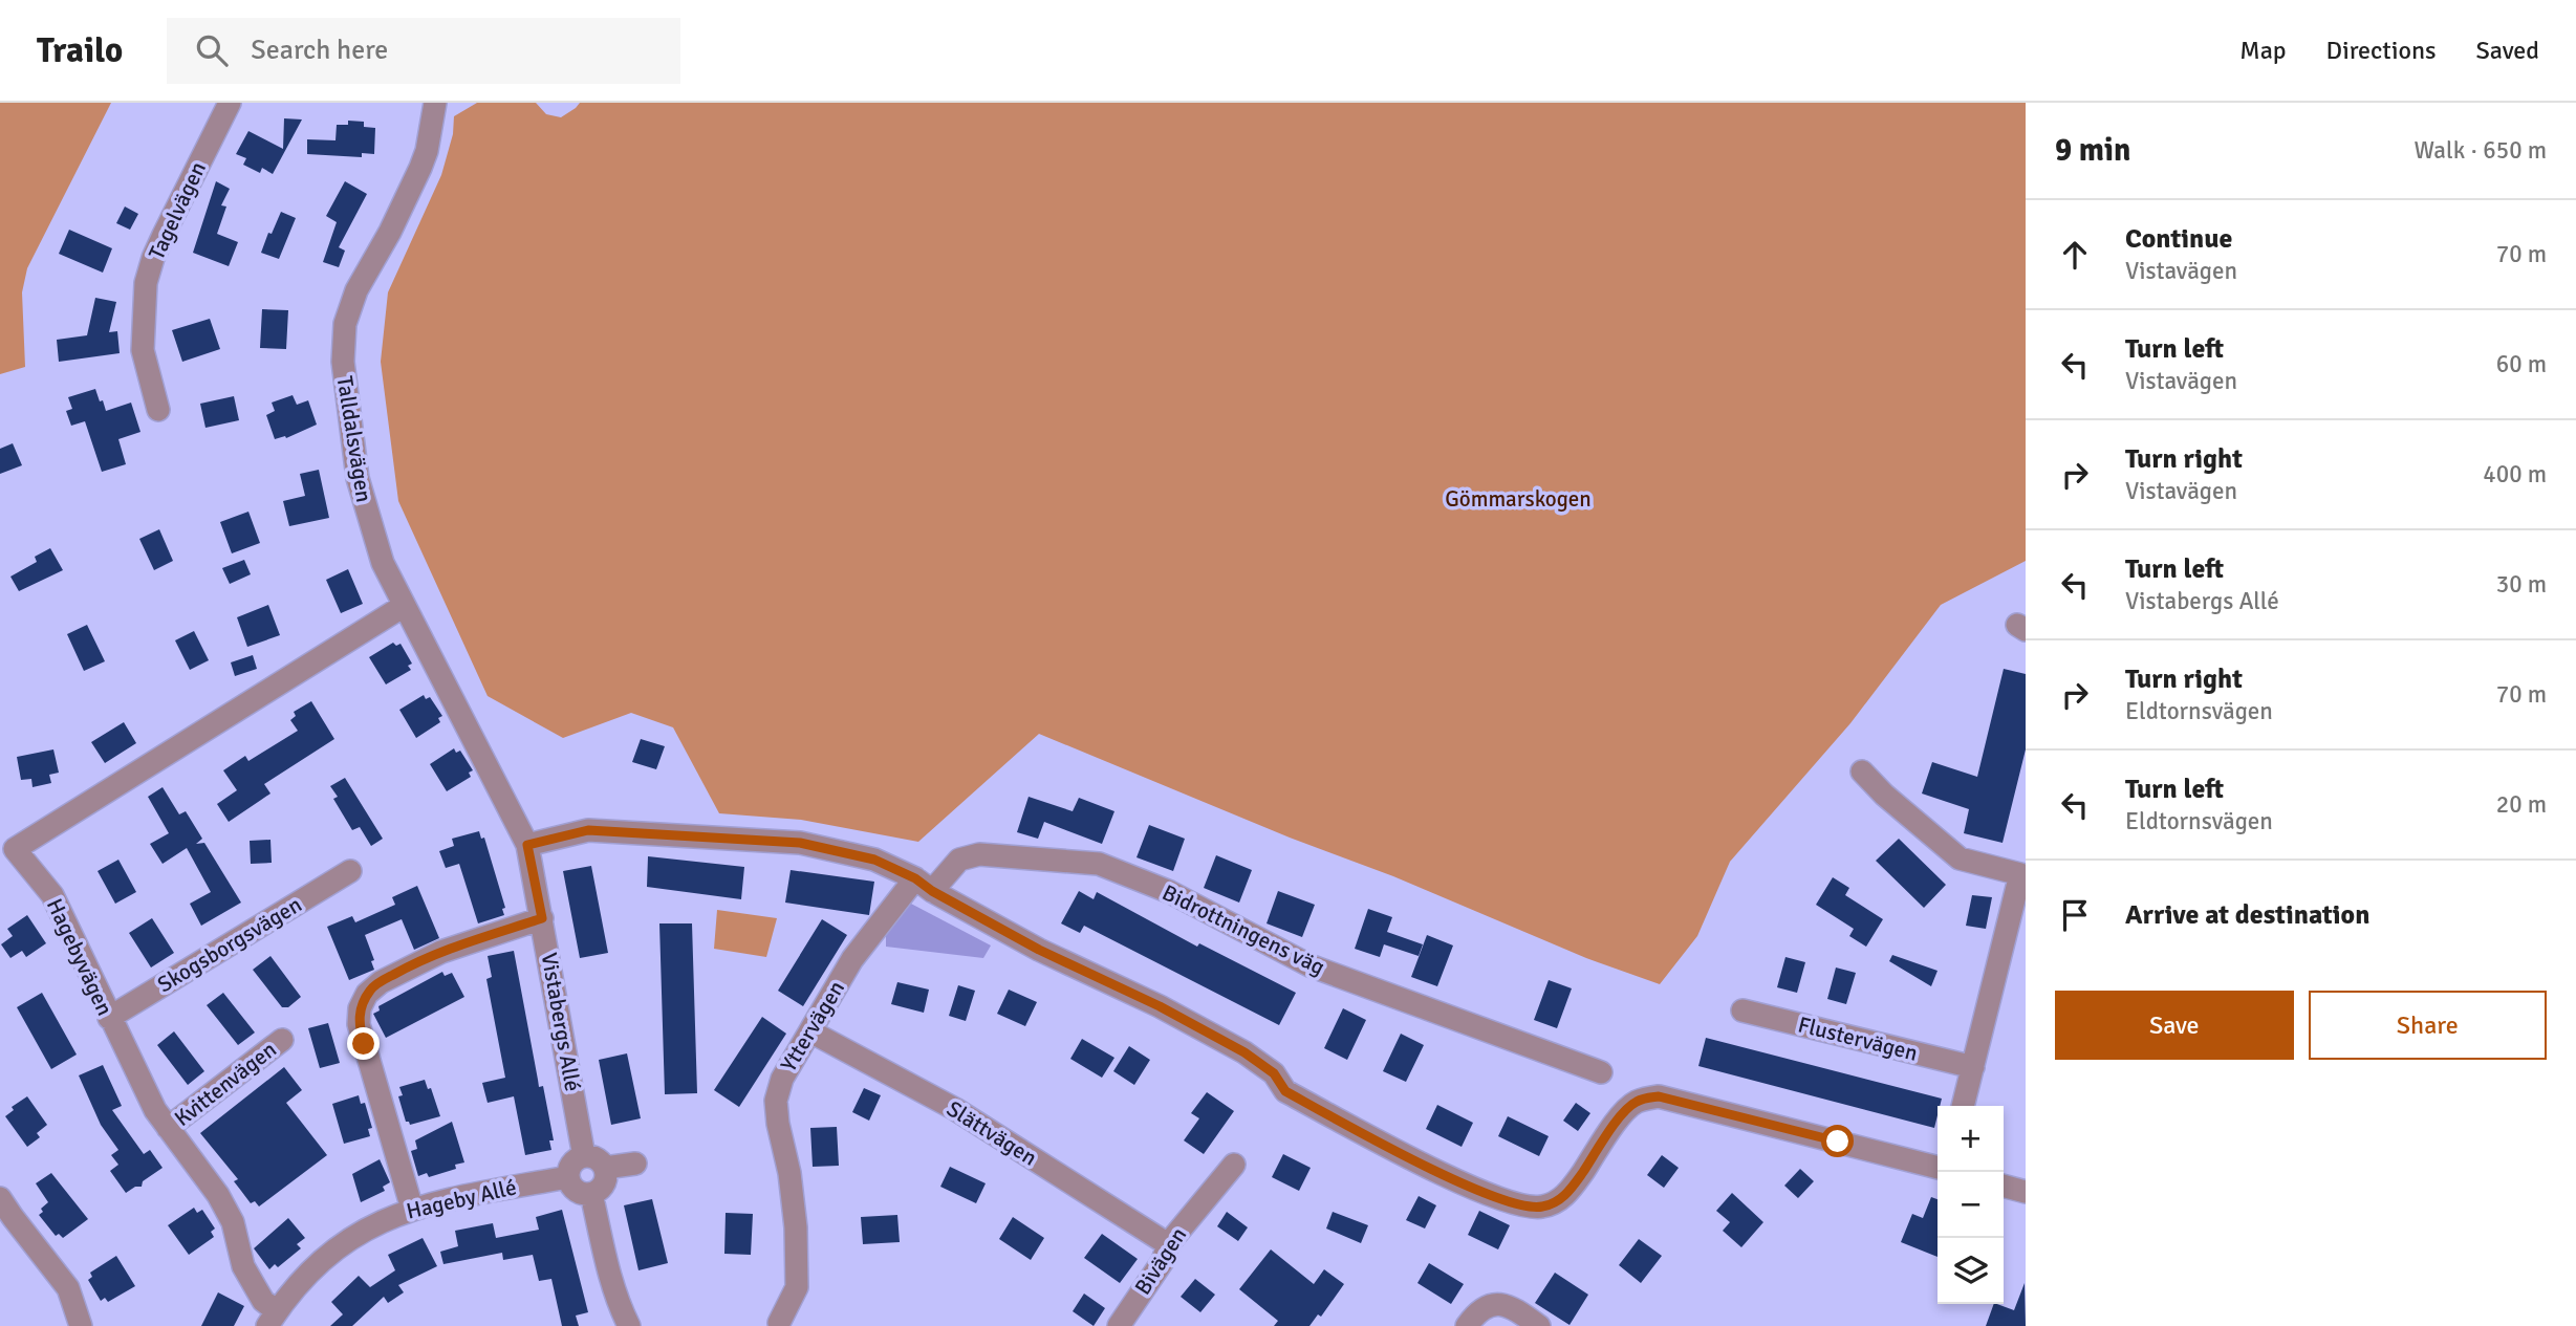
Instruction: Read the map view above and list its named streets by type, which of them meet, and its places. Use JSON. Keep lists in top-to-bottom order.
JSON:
{
  "streets": {
    "street": [
      "Tagelvägen",
      "Talldalsvägen",
      "Bidrottningens väg",
      "Skogsborgsvägen",
      "Hagebyvägen",
      "Vistabergs Allé",
      "Yttervägen",
      "Flustervägen",
      "Kvittenvägen",
      "Slättvägen",
      "Hageby Allé",
      "Bivägen"
    ]
  },
  "crossings": [
    ["Talldalsvägen", "Hagebyvägen"],
    ["Talldalsvägen", "Vistabergs Allé"],
    ["Bidrottningens väg", "Yttervägen"],
    ["Skogsborgsvägen", "Hagebyvägen"],
    ["Hagebyvägen", "Kvittenvägen"],
    ["Hagebyvägen", "Hageby Allé"],
    ["Vistabergs Allé", "Hageby Allé"],
    ["Yttervägen", "Slättvägen"],
    ["Slättvägen", "Bivägen"]
  ],
  "parks": ["Gömmarskogen"],
  "page": {
    "header": "Trailo",
    "search": "Search here",
    "nav": ["Map", "Directions", "Saved"],
    "heading": ["9 min", "Walk · 650 m"],
    "list": [
      ["Continue", "Vistavägen", "70 m"],
      ["Turn left", "Vistavägen", "60 m"],
      ["Turn right", "Vistavägen", "400 m"],
      ["Turn left", "Vistabergs Allé", "30 m"],
      ["Turn right", "Eldtornsvägen", "70 m"],
      ["Turn left", "Eldtornsvägen", "20 m"],
      "Arrive at destination"
    ],
    "buttons": ["Save", "Share"],
    "map_buttons": ["+", "−"]
  }
}
